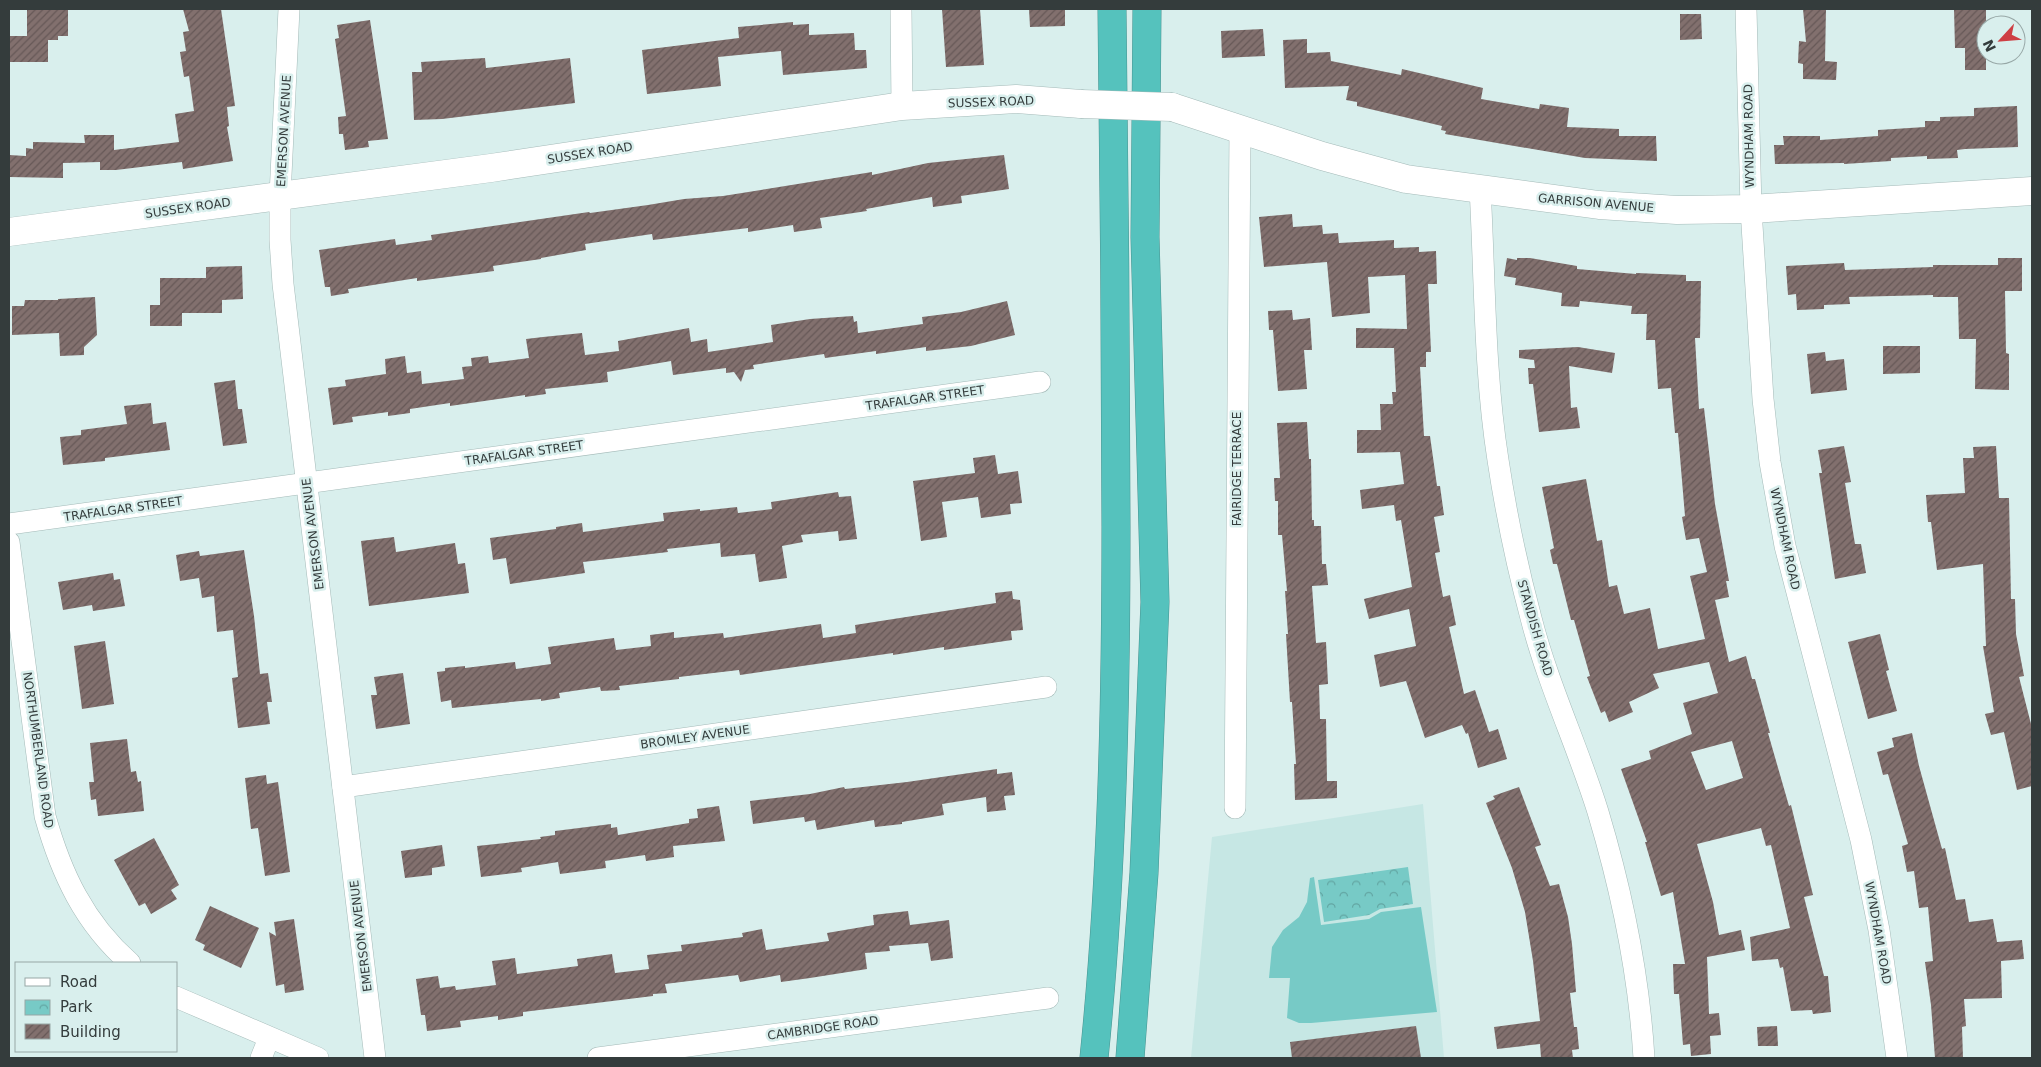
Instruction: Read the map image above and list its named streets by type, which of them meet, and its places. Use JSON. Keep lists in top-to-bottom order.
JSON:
{
  "streets": {
    "street": [
      "SUSSEX ROAD",
      "EMERSON AVENUE",
      "WYNDHAM ROAD",
      "GARRISON AVENUE",
      "TRAFALGAR STREET",
      "FAIRIDGE TERRACE",
      "STANDISH ROAD",
      "BROMLEY AVENUE",
      "NORTHUMBERLAND ROAD",
      "CAMBRIDGE ROAD"
    ]
  },
  "crossings": [
    ["SUSSEX ROAD", "EMERSON AVENUE"],
    ["SUSSEX ROAD", "GARRISON AVENUE"],
    ["EMERSON AVENUE", "TRAFALGAR STREET"],
    ["EMERSON AVENUE", "BROMLEY AVENUE"],
    ["WYNDHAM ROAD", "GARRISON AVENUE"],
    ["GARRISON AVENUE", "FAIRIDGE TERRACE"],
    ["GARRISON AVENUE", "STANDISH ROAD"]
  ],
  "legend": ["Road", "Park", "Building"],
  "north": "bottom left"
}
